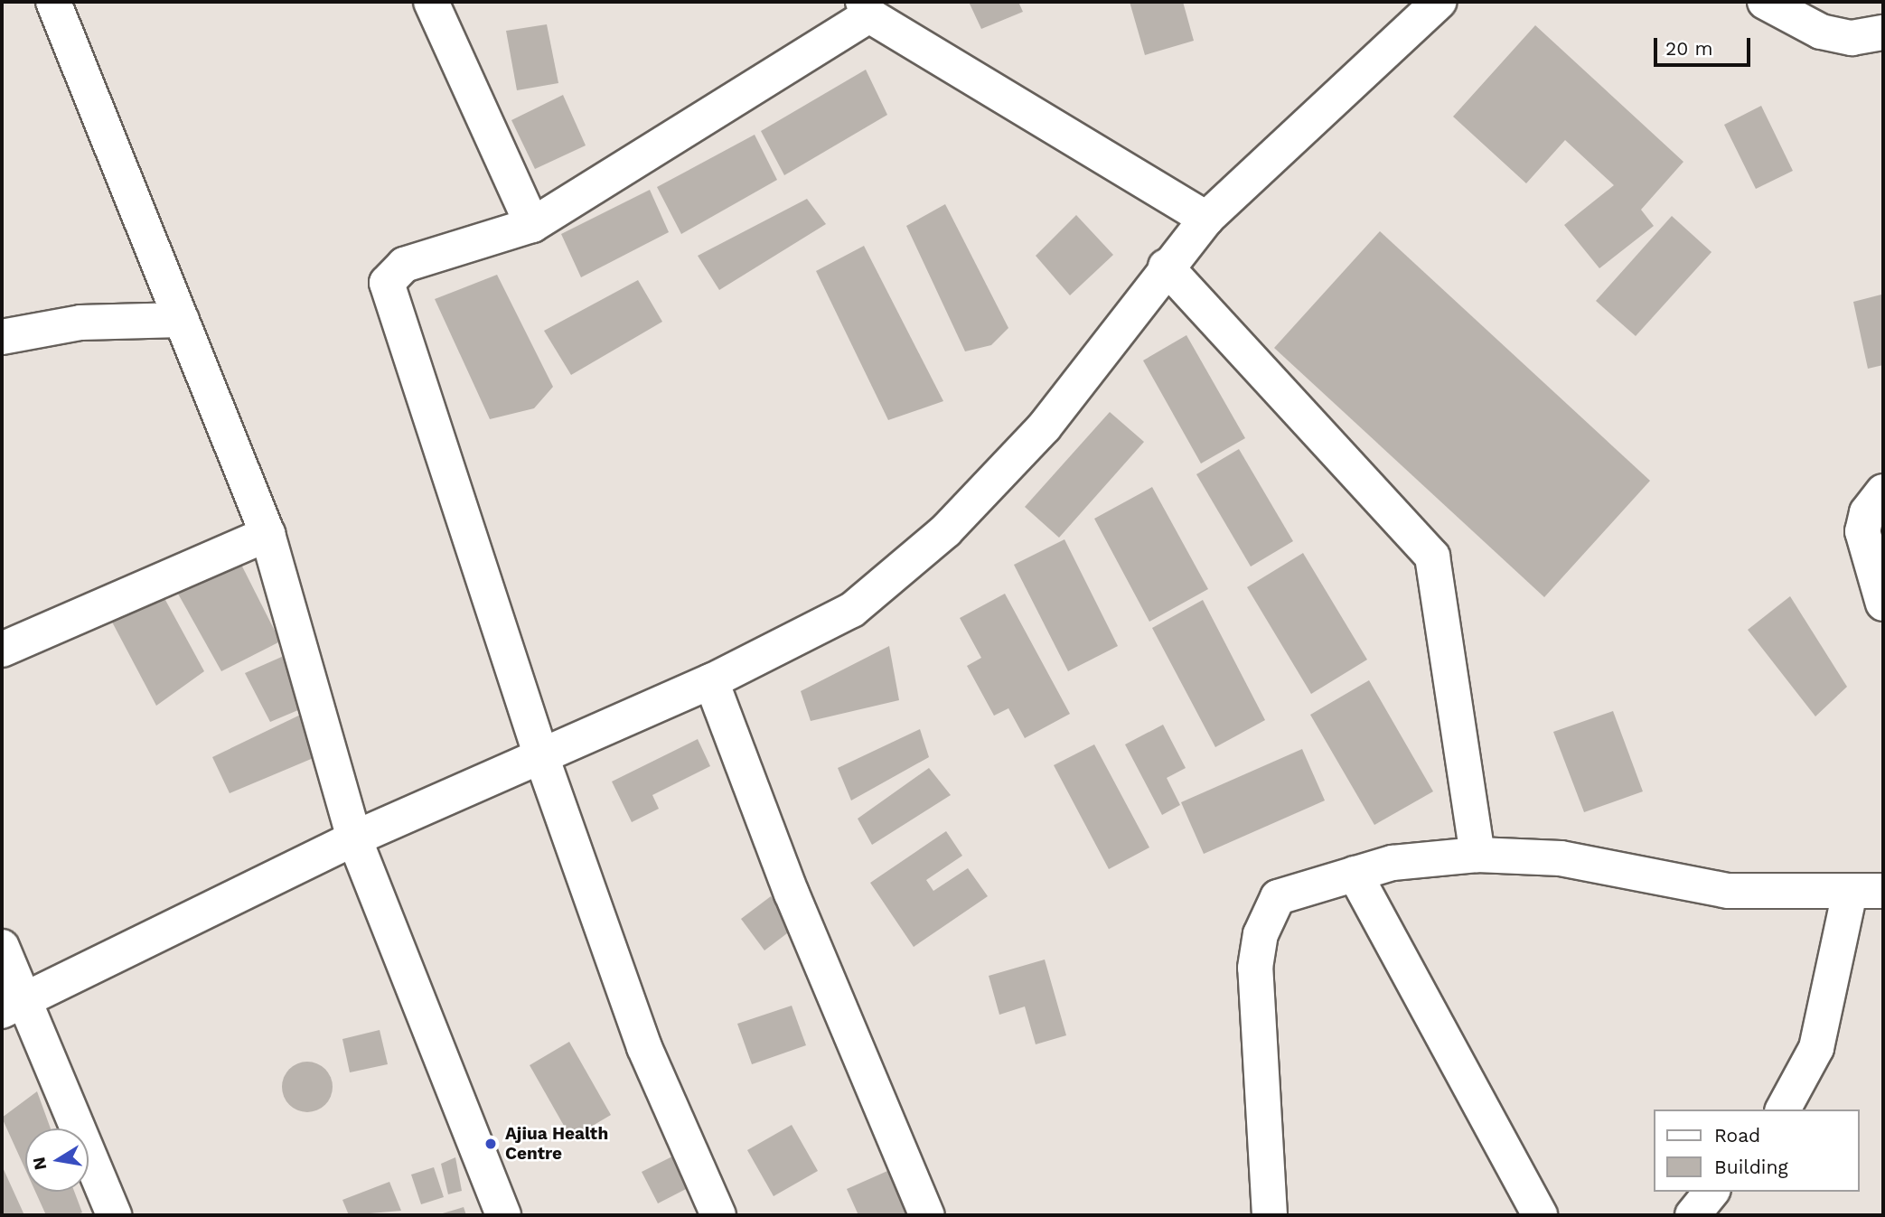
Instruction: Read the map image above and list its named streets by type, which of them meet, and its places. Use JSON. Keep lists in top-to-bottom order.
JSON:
{
  "places": ["Ajiua Health Centre"],
  "legend": ["Road", "Building"],
  "scale_bar": "20 m",
  "north": "left"
}
